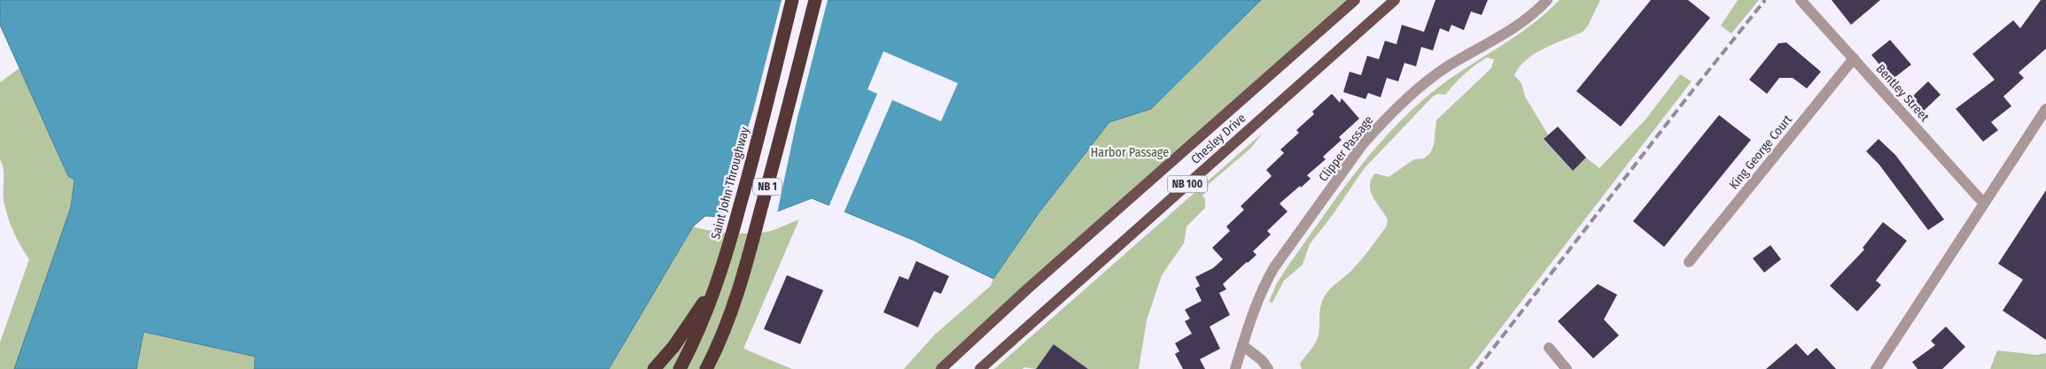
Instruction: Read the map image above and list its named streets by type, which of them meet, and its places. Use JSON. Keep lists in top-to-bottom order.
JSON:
{
  "streets": {
    "highway": ["Saint John Throughway", "NB 1"],
    "main road": ["Chesley Drive", "NB 100"],
    "street": ["Bentley Street", "Clipper Passage", "King George Court"]
  },
  "crossings": [
    ["Bentley Street", "King George Court"]
  ],
  "parks": ["Harbor Passage"]
}
